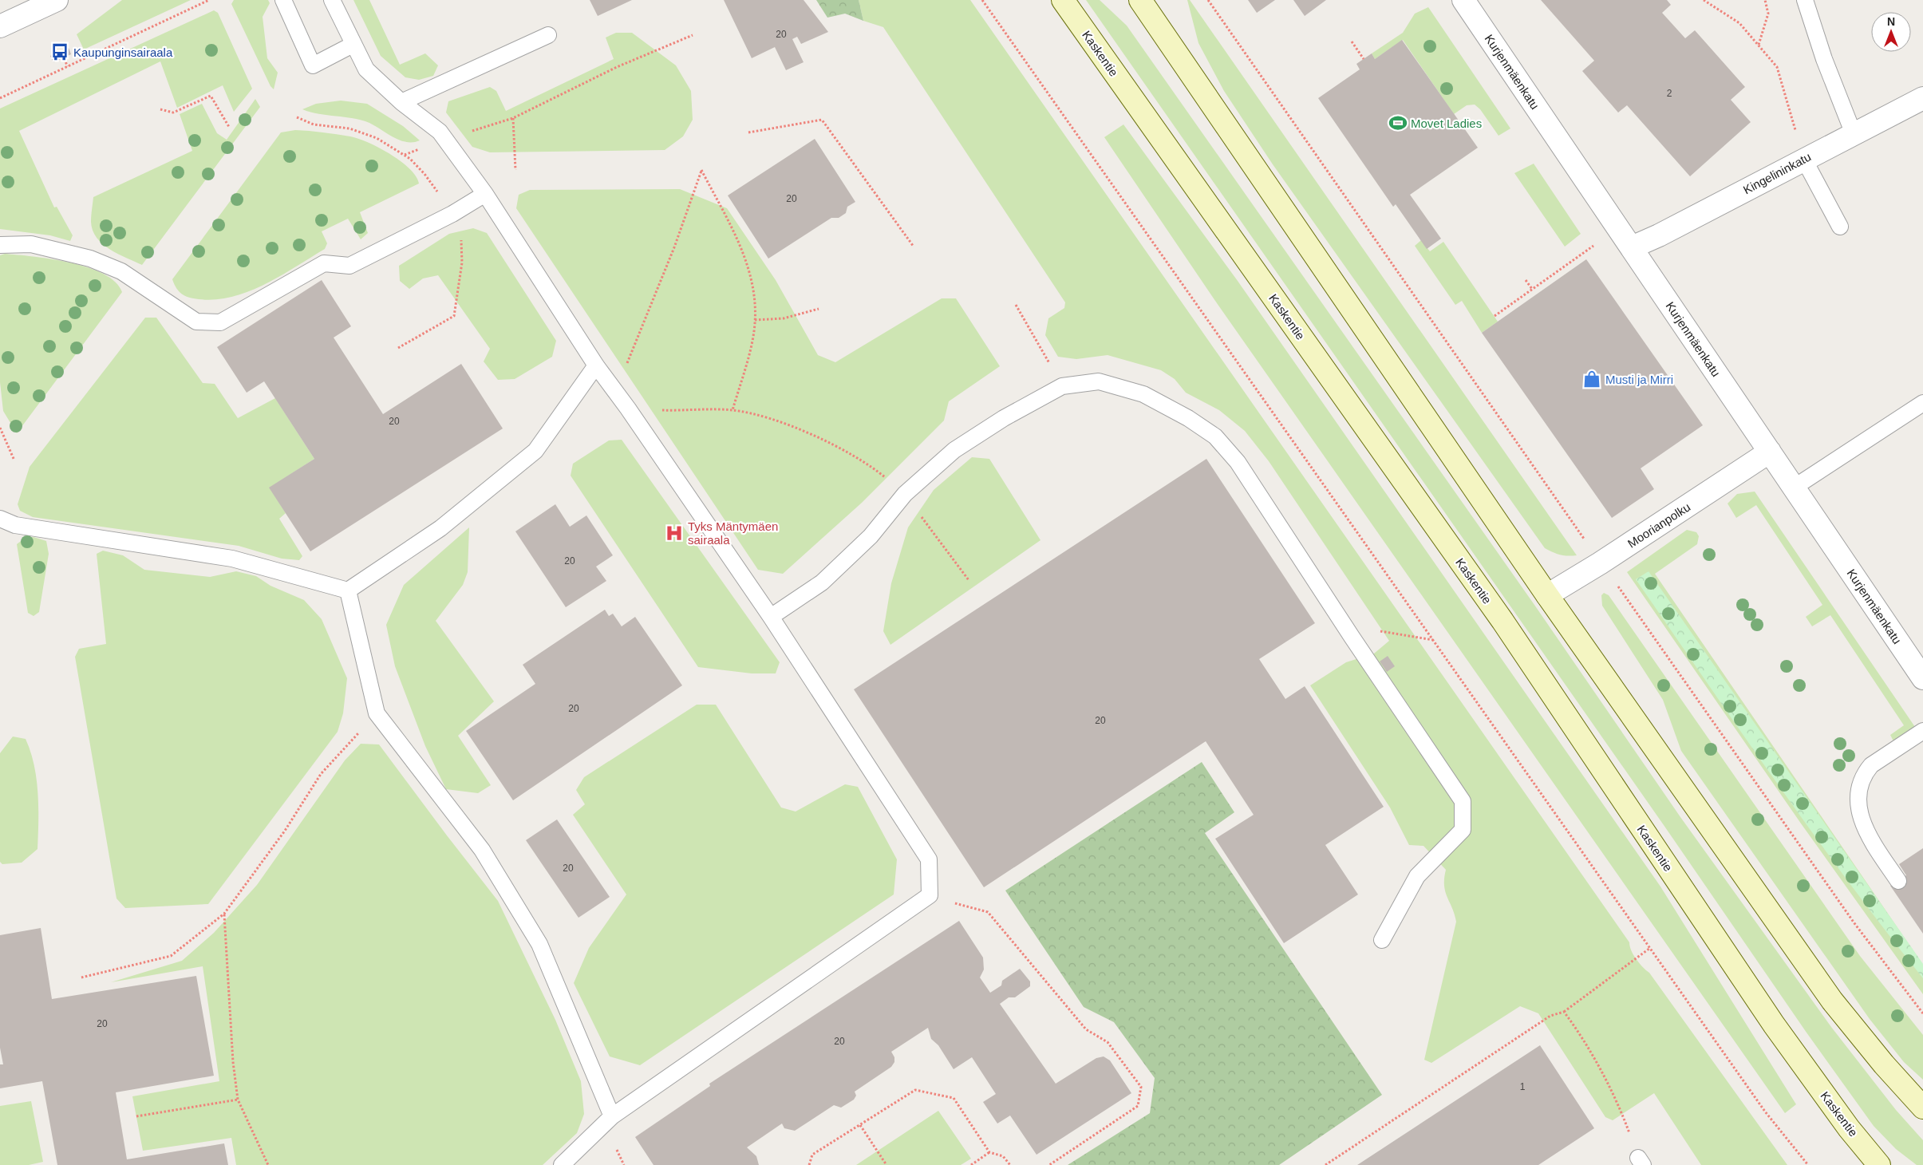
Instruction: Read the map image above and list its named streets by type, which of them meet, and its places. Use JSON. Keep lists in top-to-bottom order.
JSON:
{
  "streets": {
    "main road": ["Kaskentie"],
    "street": ["Kurjenmäenkatu", "Kingelininkatu", "Moorianpolku"]
  },
  "crossings": [
    ["Kurjenmäenkatu", "Kingelininkatu"],
    ["Kurjenmäenkatu", "Moorianpolku"]
  ],
  "places": {
    "bus stop": ["Kaupunginsairaala"],
    "sports": ["Movet Ladies"],
    "shop": ["Musti ja Mirri"],
    "hospital": ["Tyks Mäntymäen sairaala"]
  },
  "house_numbers": [
    "20",
    "2",
    "20",
    "20",
    "20",
    "20",
    "20",
    "20",
    "20",
    "20",
    "1"
  ],
  "north": "top"
}
